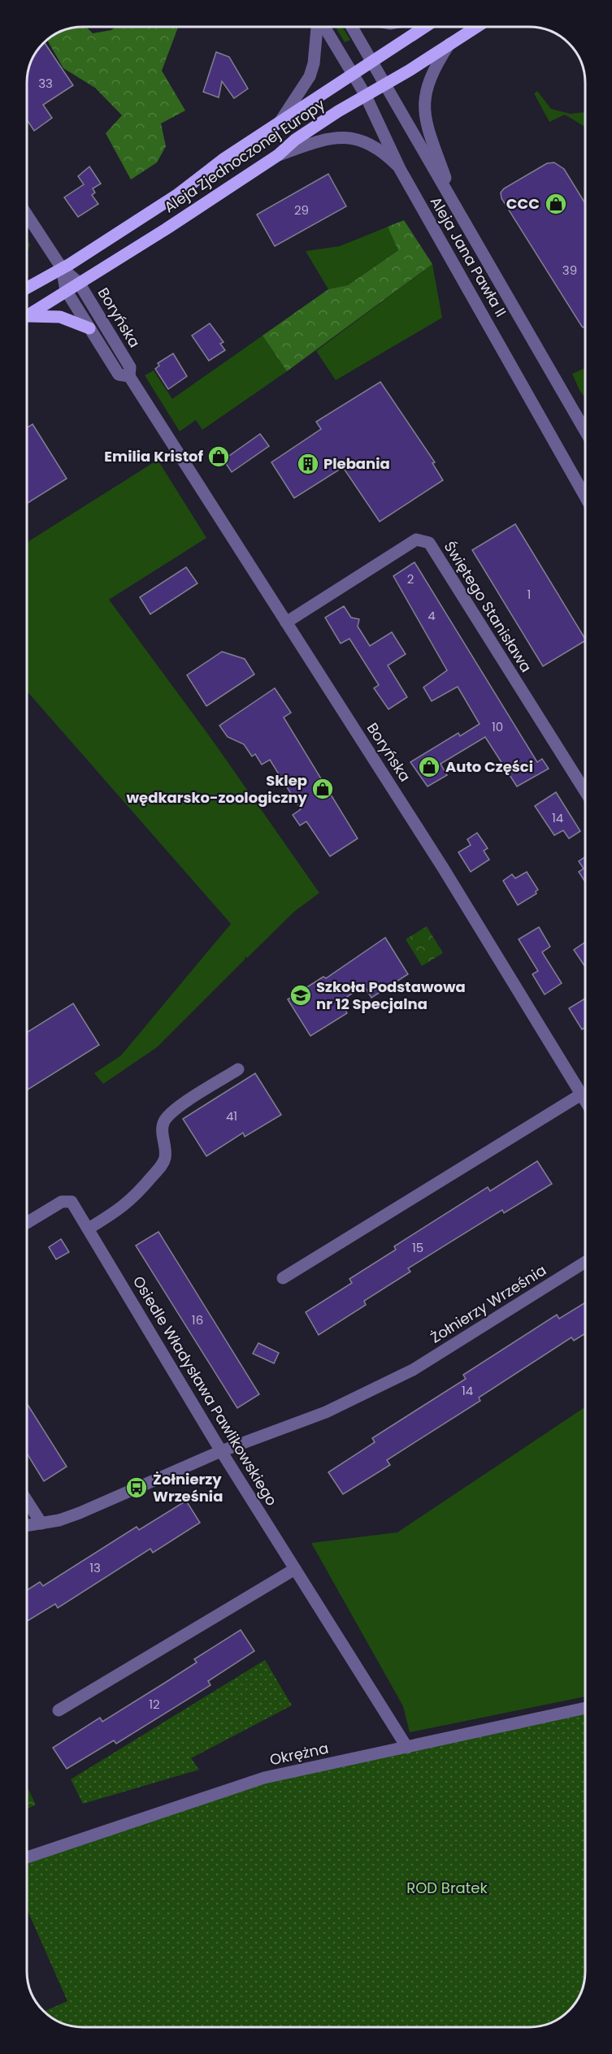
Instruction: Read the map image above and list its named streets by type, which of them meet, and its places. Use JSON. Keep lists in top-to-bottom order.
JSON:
{
  "streets": {
    "main road": ["Aleja Zjednoczonej Europy"],
    "street": [
      "Aleja Jana Pawła II",
      "Boryńska",
      "Świętego Stanisława",
      "Żołnierzy Września",
      "Osiedle Władysława Pawlikowskiego",
      "Okrężna"
    ]
  },
  "crossings": [
    ["Aleja Zjednoczonej Europy", "Aleja Jana Pawła II"],
    ["Aleja Zjednoczonej Europy", "Boryńska"],
    ["Boryńska", "Świętego Stanisława"],
    ["Żołnierzy Września", "Osiedle Władysława Pawlikowskiego"],
    ["Osiedle Władysława Pawlikowskiego", "Okrężna"]
  ],
  "parks": ["ROD Bratek"],
  "places": {
    "shop": [
      "CCC",
      "Emilia Kristof",
      "Auto Części",
      "Sklep wędkarsko-zoologiczny"
    ],
    "building": ["Plebania"],
    "school or university": ["Szkoła Podstawowa nr 12 Specjalna"],
    "bus stop": ["Żołnierzy Września"]
  },
  "house_numbers": [
    "33",
    "29",
    "39",
    "2",
    "1",
    "4",
    "10",
    "14",
    "41",
    "15",
    "16",
    "14",
    "13",
    "12"
  ]
}
